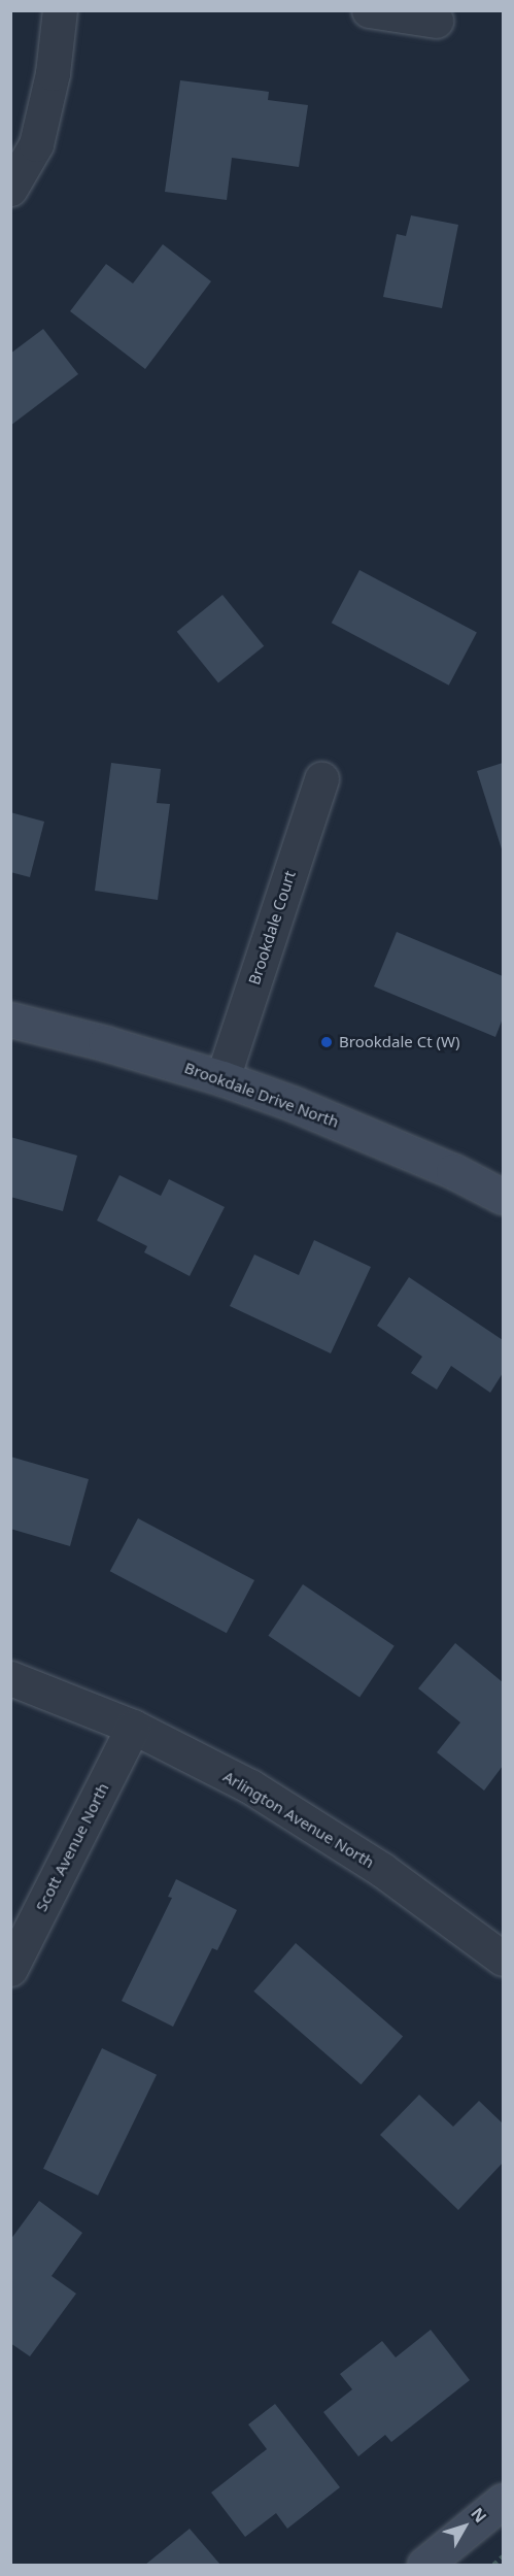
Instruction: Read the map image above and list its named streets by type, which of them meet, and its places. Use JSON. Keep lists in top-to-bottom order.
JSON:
{
  "streets": {
    "street": [
      "Brookdale Court",
      "Brookdale Drive North",
      "Arlington Avenue North",
      "Scott Avenue North"
    ]
  },
  "crossings": [
    ["Brookdale Court", "Brookdale Drive North"],
    ["Arlington Avenue North", "Scott Avenue North"]
  ],
  "places": ["Brookdale Ct (W)"],
  "north": "top right"
}
